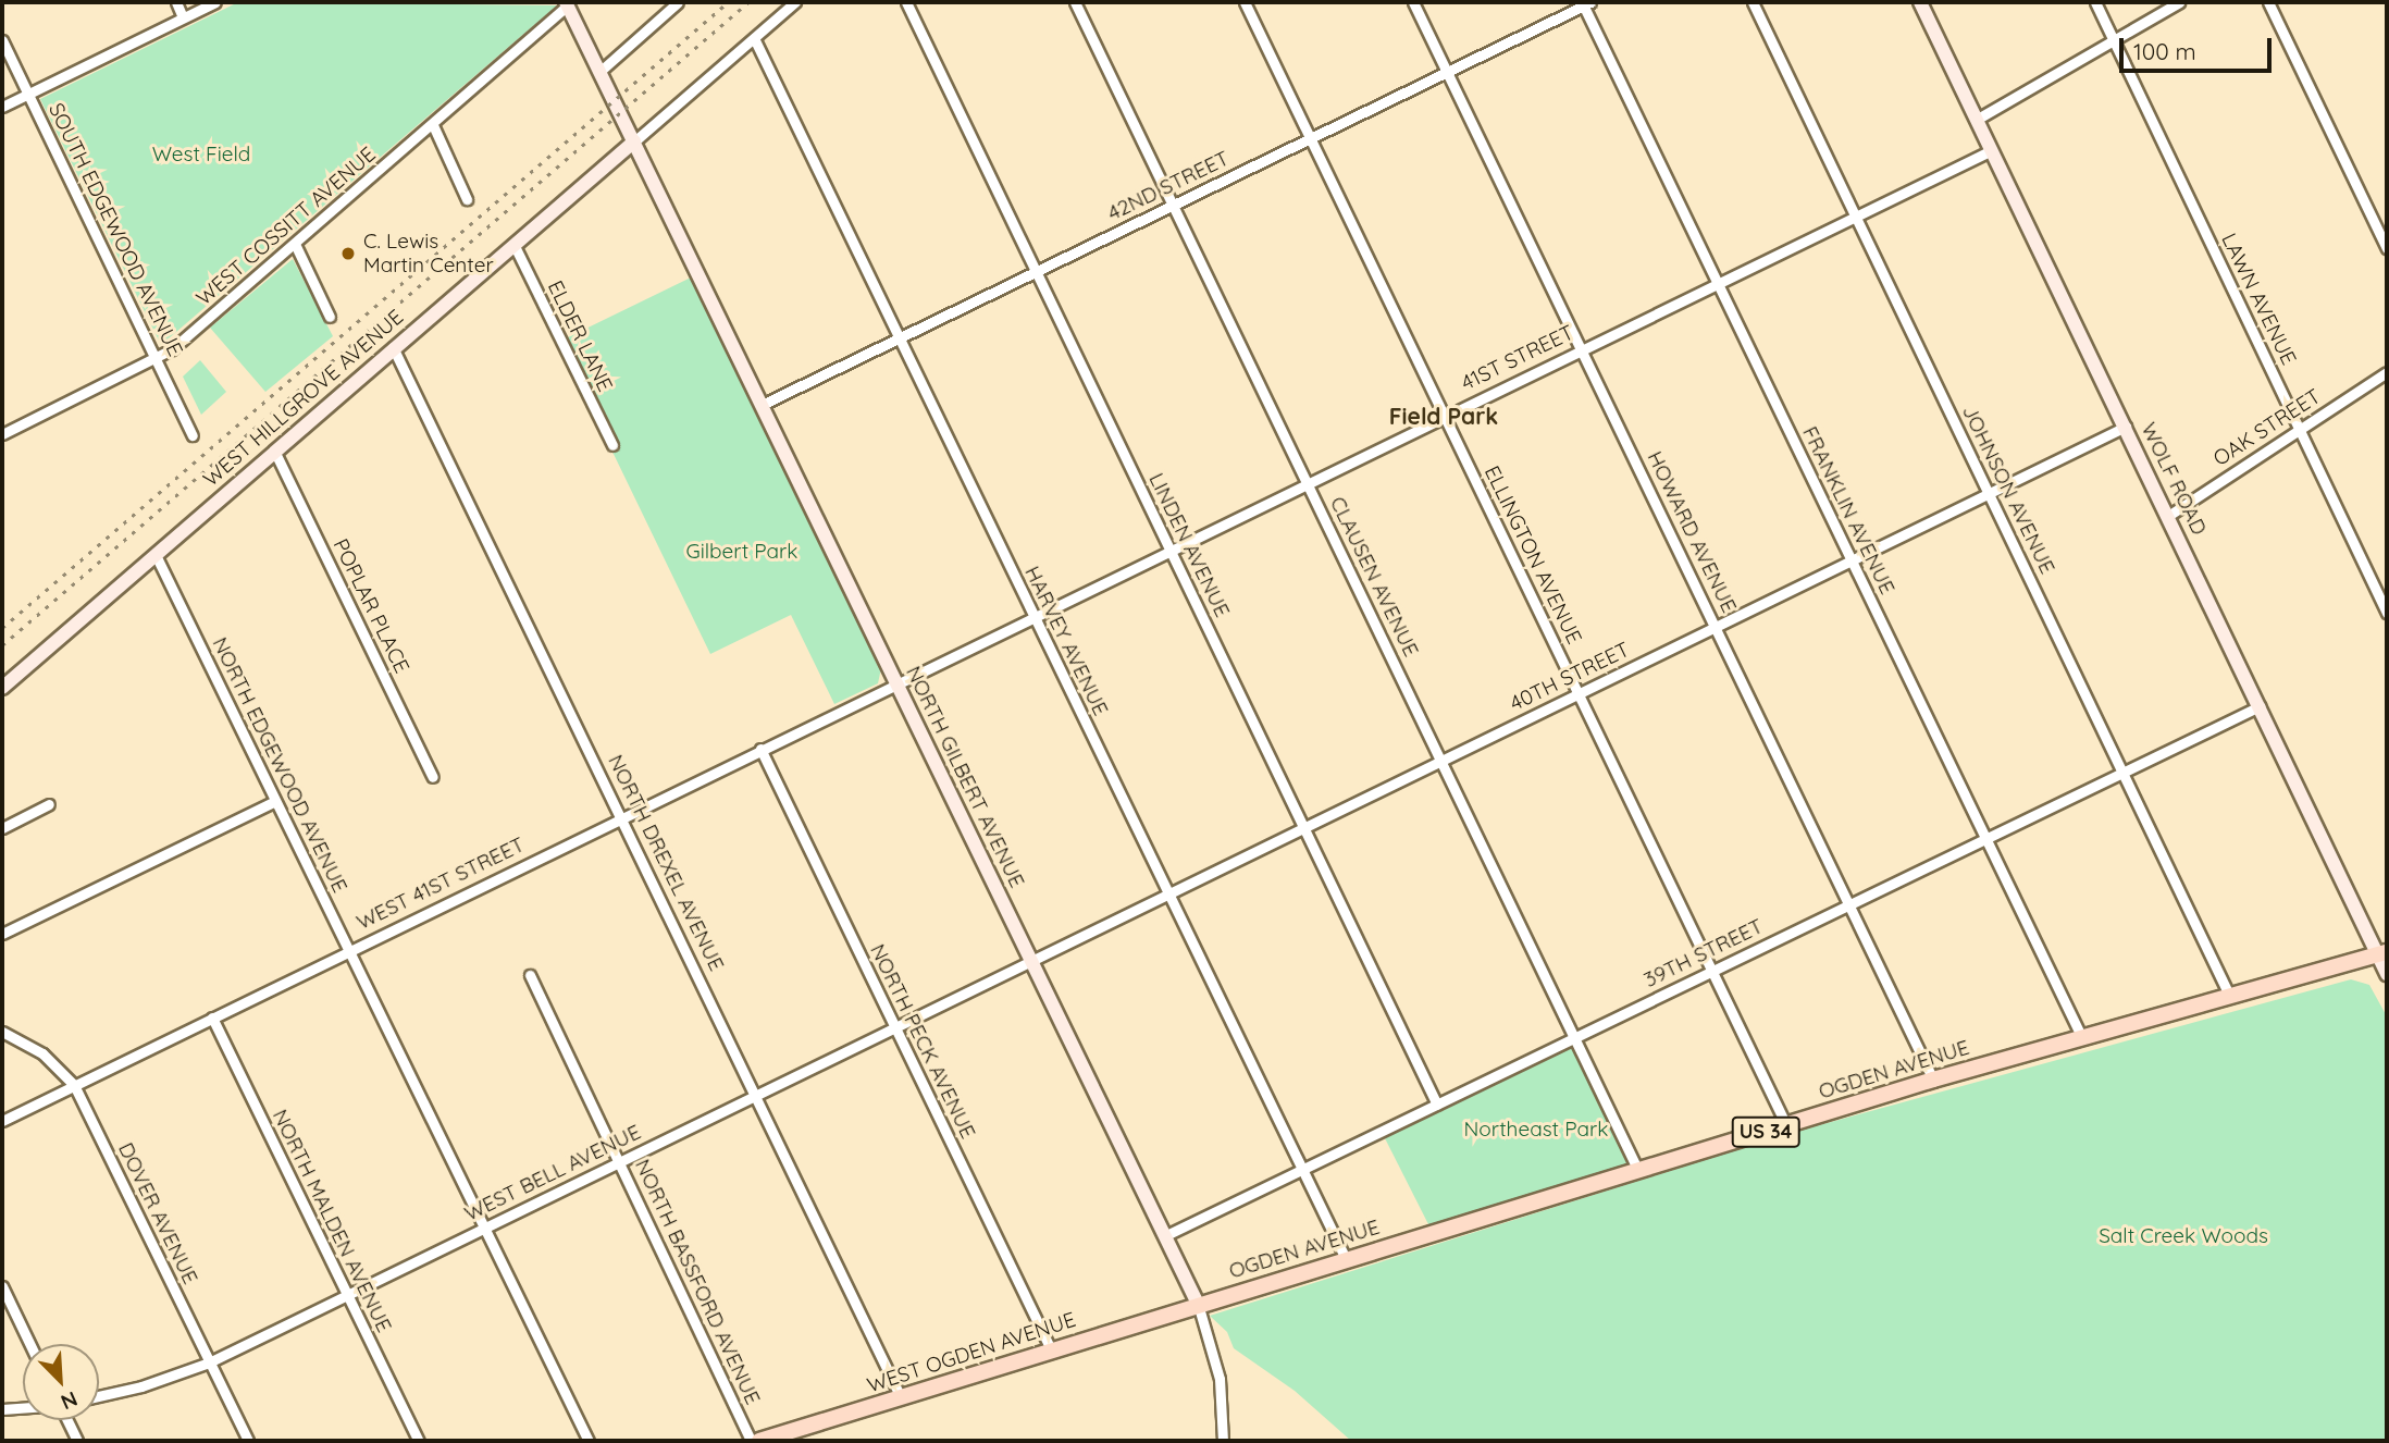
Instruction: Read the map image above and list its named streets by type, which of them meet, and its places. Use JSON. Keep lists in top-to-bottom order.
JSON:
{
  "streets": {
    "main road": ["OGDEN AVENUE", "US 34", "WEST OGDEN AVENUE"],
    "street": [
      "42ND STREET",
      "WEST COSSITT AVENUE",
      "SOUTH EDGEWOOD AVENUE",
      "LAWN AVENUE",
      "ELDER LANE",
      "41ST STREET",
      "WEST HILLGROVE AVENUE",
      "OAK STREET",
      "WOLF ROAD",
      "JOHNSON AVENUE",
      "FRANKLIN AVENUE",
      "HOWARD AVENUE",
      "LINDEN AVENUE",
      "ELLINGTON AVENUE",
      "CLAUSEN AVENUE",
      "POPLAR PLACE",
      "HARVEY AVENUE",
      "40TH STREET",
      "NORTH EDGEWOOD AVENUE",
      "NORTH GILBERT AVENUE",
      "NORTH DREXEL AVENUE",
      "WEST 41ST STREET",
      "39TH STREET",
      "NORTH PECK AVENUE",
      "WEST BELL AVENUE",
      "DOVER AVENUE",
      "NORTH MALDEN AVENUE",
      "NORTH BASSFORD AVENUE"
    ]
  },
  "crossings": [
    ["42ND STREET", "FRANKLIN AVENUE"],
    ["42ND STREET", "HOWARD AVENUE"],
    ["42ND STREET", "LINDEN AVENUE"],
    ["42ND STREET", "ELLINGTON AVENUE"],
    ["42ND STREET", "CLAUSEN AVENUE"],
    ["42ND STREET", "HARVEY AVENUE"],
    ["42ND STREET", "NORTH GILBERT AVENUE"],
    ["WEST COSSITT AVENUE", "SOUTH EDGEWOOD AVENUE"],
    ["WEST COSSITT AVENUE", "NORTH GILBERT AVENUE"],
    ["LAWN AVENUE", "OAK STREET"],
    ["ELDER LANE", "WEST HILLGROVE AVENUE"],
    ["41ST STREET", "WOLF ROAD"],
    ["41ST STREET", "JOHNSON AVENUE"],
    ["41ST STREET", "FRANKLIN AVENUE"],
    ["41ST STREET", "HOWARD AVENUE"],
    ["41ST STREET", "LINDEN AVENUE"],
    ["41ST STREET", "ELLINGTON AVENUE"],
    ["41ST STREET", "CLAUSEN AVENUE"],
    ["41ST STREET", "HARVEY AVENUE"],
    ["41ST STREET", "NORTH GILBERT AVENUE"],
    ["41ST STREET", "WEST 41ST STREET"],
    ["WEST HILLGROVE AVENUE", "POPLAR PLACE"],
    ["WEST HILLGROVE AVENUE", "NORTH EDGEWOOD AVENUE"],
    ["WEST HILLGROVE AVENUE", "NORTH GILBERT AVENUE"],
    ["WEST HILLGROVE AVENUE", "NORTH DREXEL AVENUE"],
    ["OAK STREET", "WOLF ROAD"],
    ["WOLF ROAD", "40TH STREET"],
    ["WOLF ROAD", "39TH STREET"],
    ["WOLF ROAD", "OGDEN AVENUE"],
    ["JOHNSON AVENUE", "40TH STREET"],
    ["JOHNSON AVENUE", "39TH STREET"],
    ["JOHNSON AVENUE", "OGDEN AVENUE"],
    ["FRANKLIN AVENUE", "40TH STREET"],
    ["FRANKLIN AVENUE", "39TH STREET"],
    ["FRANKLIN AVENUE", "OGDEN AVENUE"],
    ["HOWARD AVENUE", "40TH STREET"],
    ["HOWARD AVENUE", "39TH STREET"],
    ["HOWARD AVENUE", "OGDEN AVENUE"],
    ["LINDEN AVENUE", "40TH STREET"],
    ["LINDEN AVENUE", "39TH STREET"],
    ["ELLINGTON AVENUE", "40TH STREET"],
    ["ELLINGTON AVENUE", "39TH STREET"],
    ["ELLINGTON AVENUE", "OGDEN AVENUE"],
    ["CLAUSEN AVENUE", "40TH STREET"],
    ["CLAUSEN AVENUE", "39TH STREET"],
    ["CLAUSEN AVENUE", "OGDEN AVENUE"],
    ["HARVEY AVENUE", "40TH STREET"],
    ["HARVEY AVENUE", "39TH STREET"],
    ["HARVEY AVENUE", "OGDEN AVENUE"],
    ["40TH STREET", "NORTH GILBERT AVENUE"],
    ["40TH STREET", "WEST BELL AVENUE"],
    ["NORTH EDGEWOOD AVENUE", "WEST 41ST STREET"],
    ["NORTH EDGEWOOD AVENUE", "WEST BELL AVENUE"],
    ["NORTH GILBERT AVENUE", "WEST 41ST STREET"],
    ["NORTH GILBERT AVENUE", "39TH STREET"],
    ["NORTH GILBERT AVENUE", "OGDEN AVENUE"],
    ["NORTH GILBERT AVENUE", "WEST BELL AVENUE"],
    ["NORTH GILBERT AVENUE", "WEST OGDEN AVENUE"],
    ["NORTH DREXEL AVENUE", "WEST 41ST STREET"],
    ["NORTH DREXEL AVENUE", "WEST BELL AVENUE"],
    ["NORTH DREXEL AVENUE", "WEST OGDEN AVENUE"],
    ["WEST 41ST STREET", "NORTH PECK AVENUE"],
    ["WEST 41ST STREET", "DOVER AVENUE"],
    ["WEST 41ST STREET", "NORTH MALDEN AVENUE"],
    ["NORTH PECK AVENUE", "WEST BELL AVENUE"],
    ["NORTH PECK AVENUE", "WEST OGDEN AVENUE"],
    ["OGDEN AVENUE", "WEST OGDEN AVENUE"],
    ["WEST BELL AVENUE", "DOVER AVENUE"],
    ["WEST BELL AVENUE", "NORTH MALDEN AVENUE"],
    ["WEST BELL AVENUE", "NORTH BASSFORD AVENUE"]
  ],
  "districts": ["Field Park"],
  "parks": [
    "West Field",
    "Gilbert Park",
    "Northeast Park",
    "Salt Creek Woods"
  ],
  "places": ["C. Lewis Martin Center"],
  "scale_bar": "100 m",
  "north": "bottom right"
}
